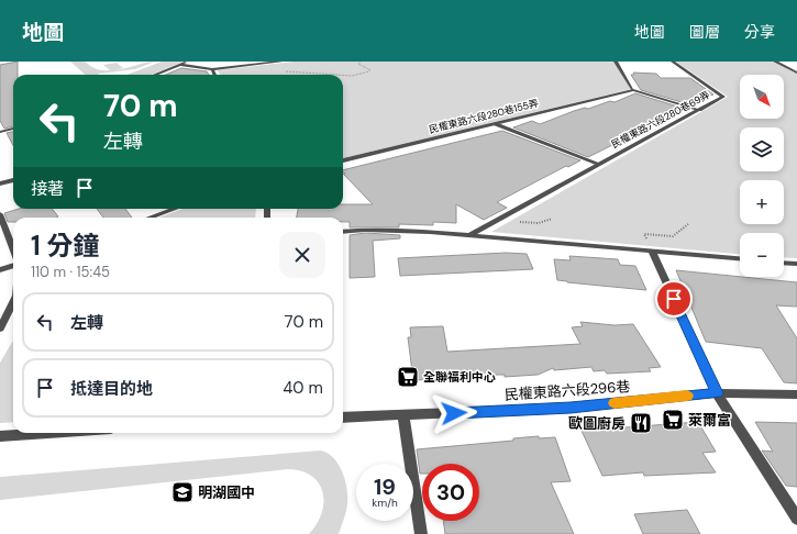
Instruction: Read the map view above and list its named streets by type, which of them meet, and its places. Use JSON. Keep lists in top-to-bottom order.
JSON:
{
  "streets": {
    "street": ["民權東路六段280巷155弄", "民權東路六段280巷69弄", "民權東路六段296巷"]
  },
  "places": {
    "supermarket": ["全聯福利中心", "萊爾富"],
    "restaurant": ["歐圖廚房"],
    "school or university": ["明湖國中"]
  },
  "north": "bottom right",
  "page": {
    "header": "地圖",
    "nav": ["地圖", "圖層", "分享"],
    "map_buttons": ["+", "−"],
    "turn": ["70 m", "左轉"],
    "then": "接著",
    "heading": ["1 分鐘", "110 m · 15:45"],
    "list": [
      {
        "name": "左轉",
        "value": "70 m"
      },
      {
        "name": "抵達目的地",
        "value": "40 m"
      }
    ],
    "speed": "19 km/h",
    "limit": "30"
  }
}
